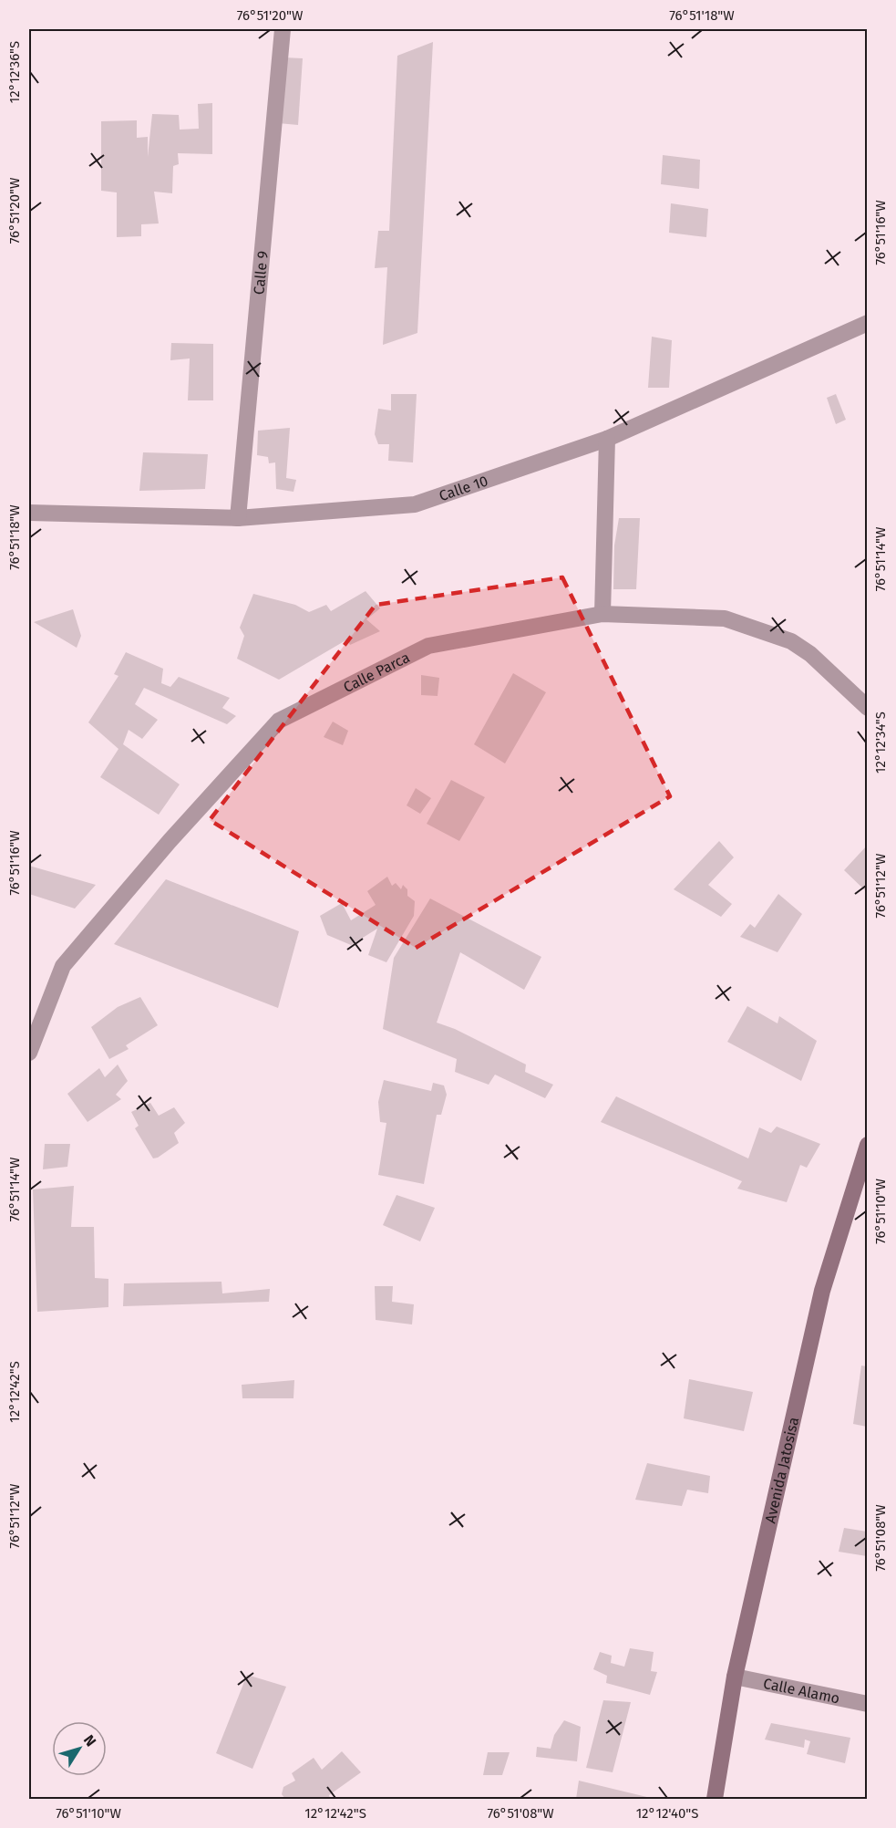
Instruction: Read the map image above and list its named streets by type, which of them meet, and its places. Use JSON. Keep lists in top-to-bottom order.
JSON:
{
  "streets": {
    "street": [
      "Calle 9",
      "Calle 10",
      "Calle Parca",
      "Avenida Jatosisa",
      "Calle Alamo"
    ]
  },
  "crossings": [
    ["Calle 9", "Calle 10"],
    ["Avenida Jatosisa", "Calle Alamo"]
  ],
  "north": "top right",
  "coordinates": [
    "76°51'20\"W",
    "76°51'18\"W",
    "12°12'36\"S",
    "76°51'16\"W",
    "76°51'14\"W",
    "12°12'34\"S",
    "76°51'12\"W",
    "76°51'10\"W",
    "12°12'42\"S",
    "76°51'08\"W",
    "12°12'40\"S"
  ]
}
